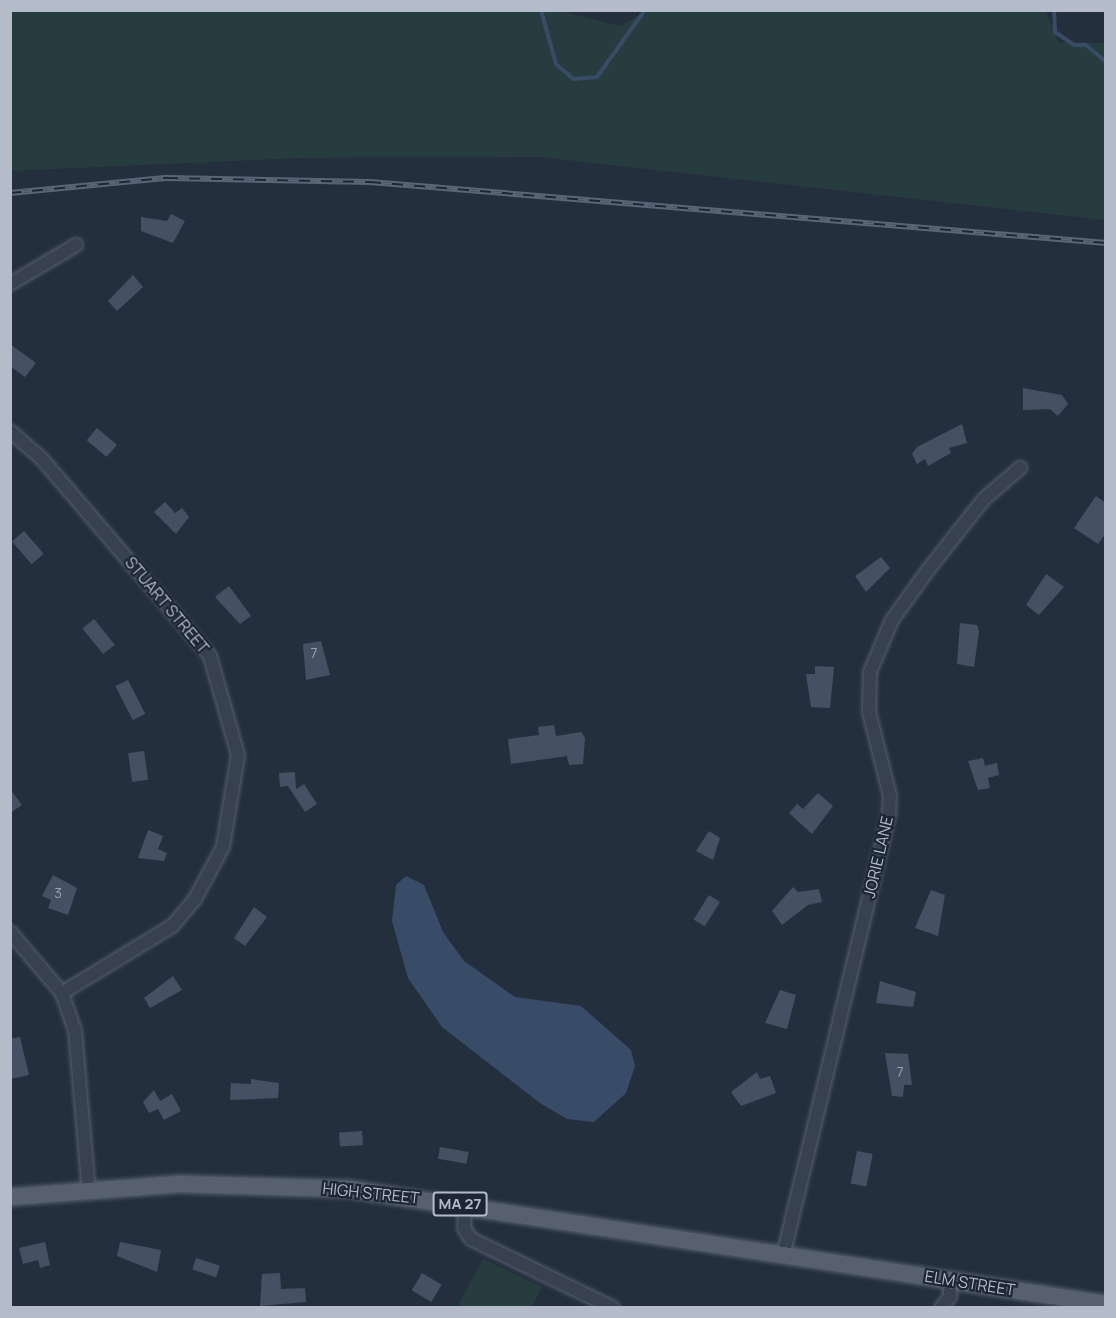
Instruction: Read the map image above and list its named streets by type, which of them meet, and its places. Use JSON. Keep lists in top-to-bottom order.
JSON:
{
  "streets": {
    "main road": ["HIGH STREET", "MA 27", "ELM STREET"],
    "street": ["STUART STREET", "JORIE LANE"]
  },
  "crossings": [
    ["JORIE LANE", "HIGH STREET"],
    ["HIGH STREET", "ELM STREET"]
  ],
  "house_numbers": ["7", "3", "7"]
}
